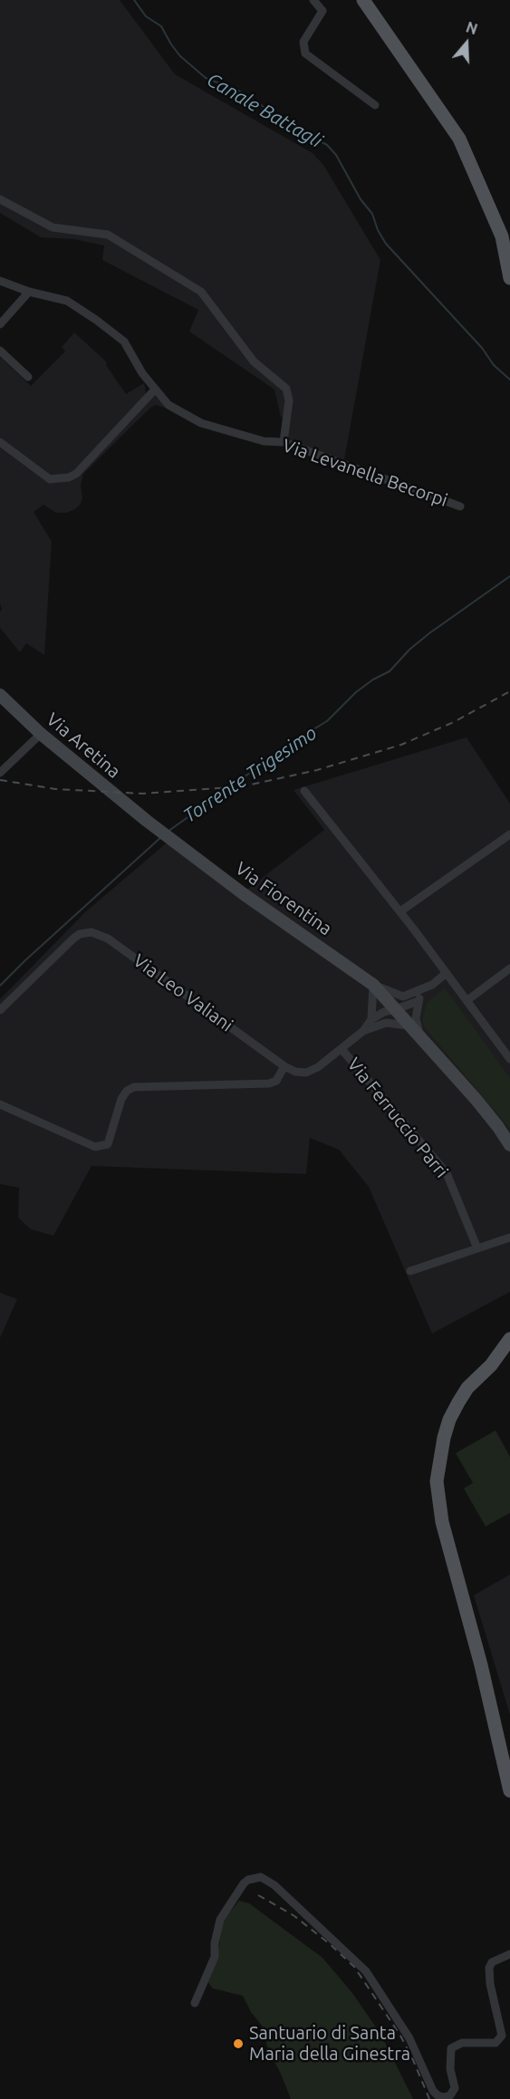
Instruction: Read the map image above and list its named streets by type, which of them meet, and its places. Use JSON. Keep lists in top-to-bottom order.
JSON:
{
  "streets": {
    "street": [
      "Via Levanella Becorpi",
      "Via Aretina",
      "Via Fiorentina",
      "Via Leo Valiani",
      "Via Ferruccio Parri"
    ]
  },
  "crossings": [
    ["Via Aretina", "Via Fiorentina"],
    ["Via Leo Valiani", "Via Ferruccio Parri"]
  ],
  "water": ["Canale Battagli", "Torrente Trigesimo"],
  "places": ["Santuario di Santa Maria della Ginestra"],
  "north": "top"
}
